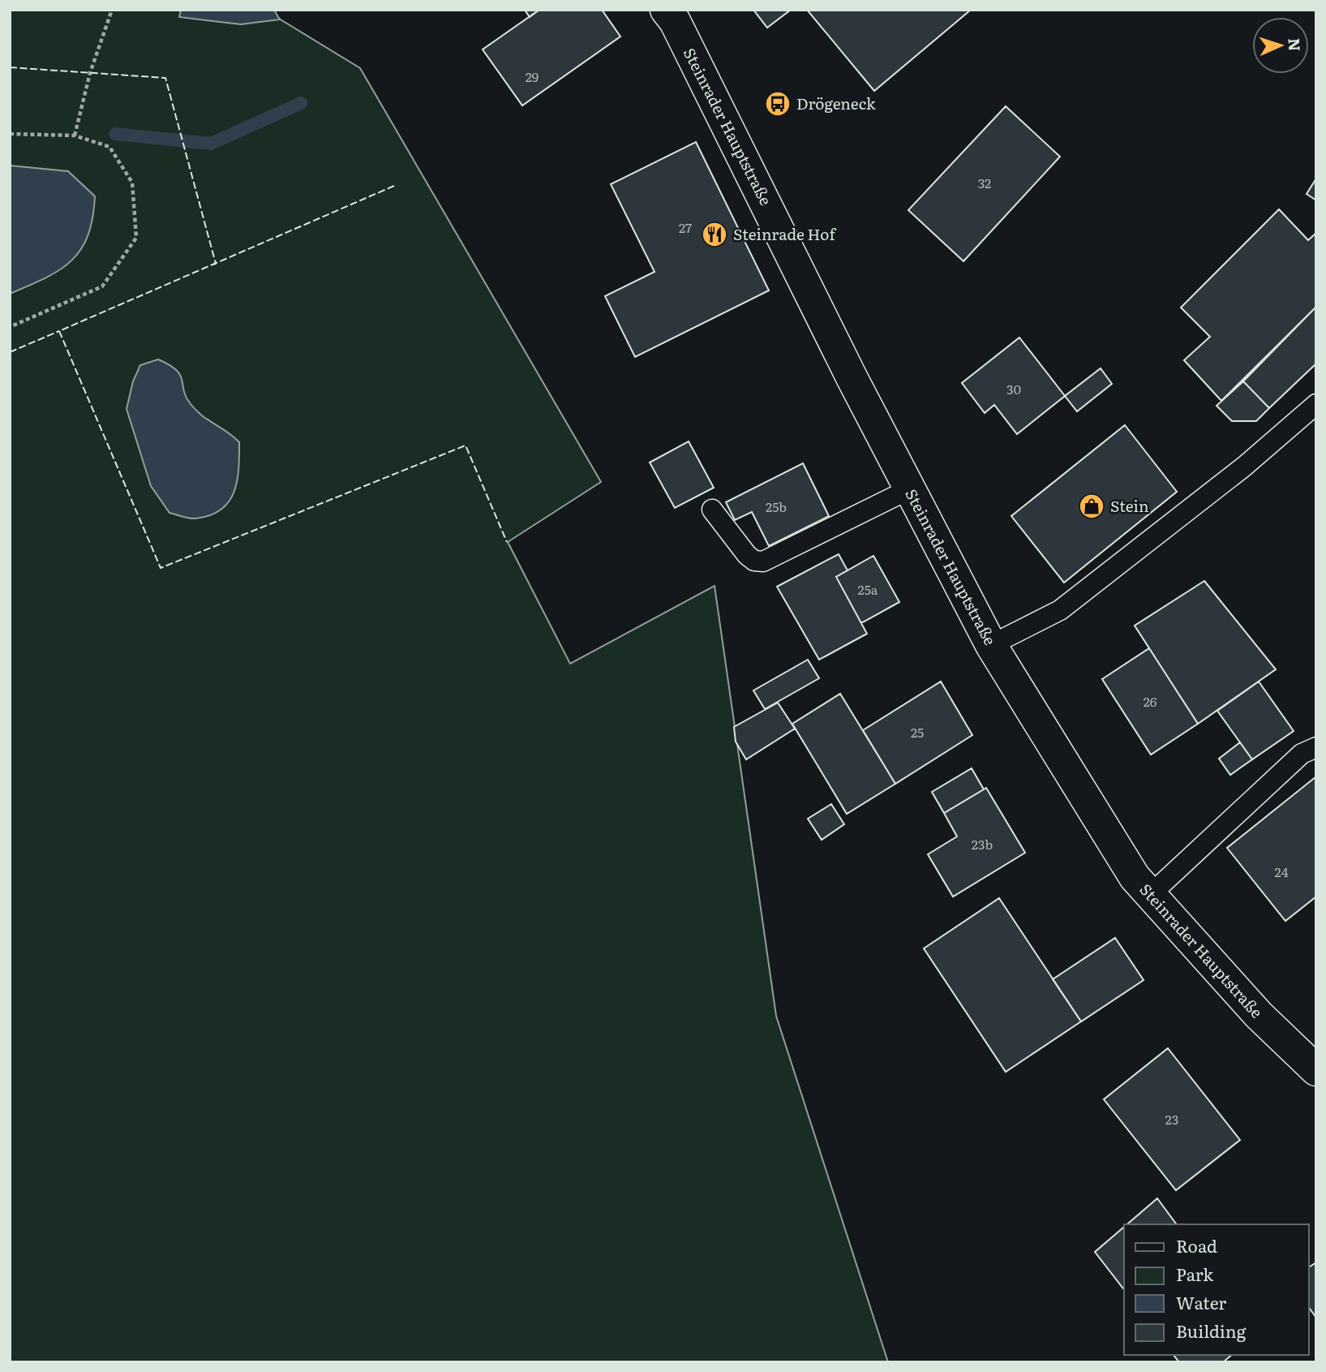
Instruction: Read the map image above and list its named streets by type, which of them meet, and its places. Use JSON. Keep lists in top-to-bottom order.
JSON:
{
  "streets": {
    "main road": ["Steinrader Hauptstraße"]
  },
  "places": {
    "bus stop": ["Drögeneck"],
    "restaurant": ["Steinrade Hof"],
    "shop": ["Stein"]
  },
  "house_numbers": [
    "29",
    "32",
    "27",
    "30",
    "25b",
    "25a",
    "26",
    "25",
    "23b",
    "24",
    "23"
  ],
  "legend": [
    "Road",
    "Park",
    "Water",
    "Building"
  ],
  "north": "right"
}
